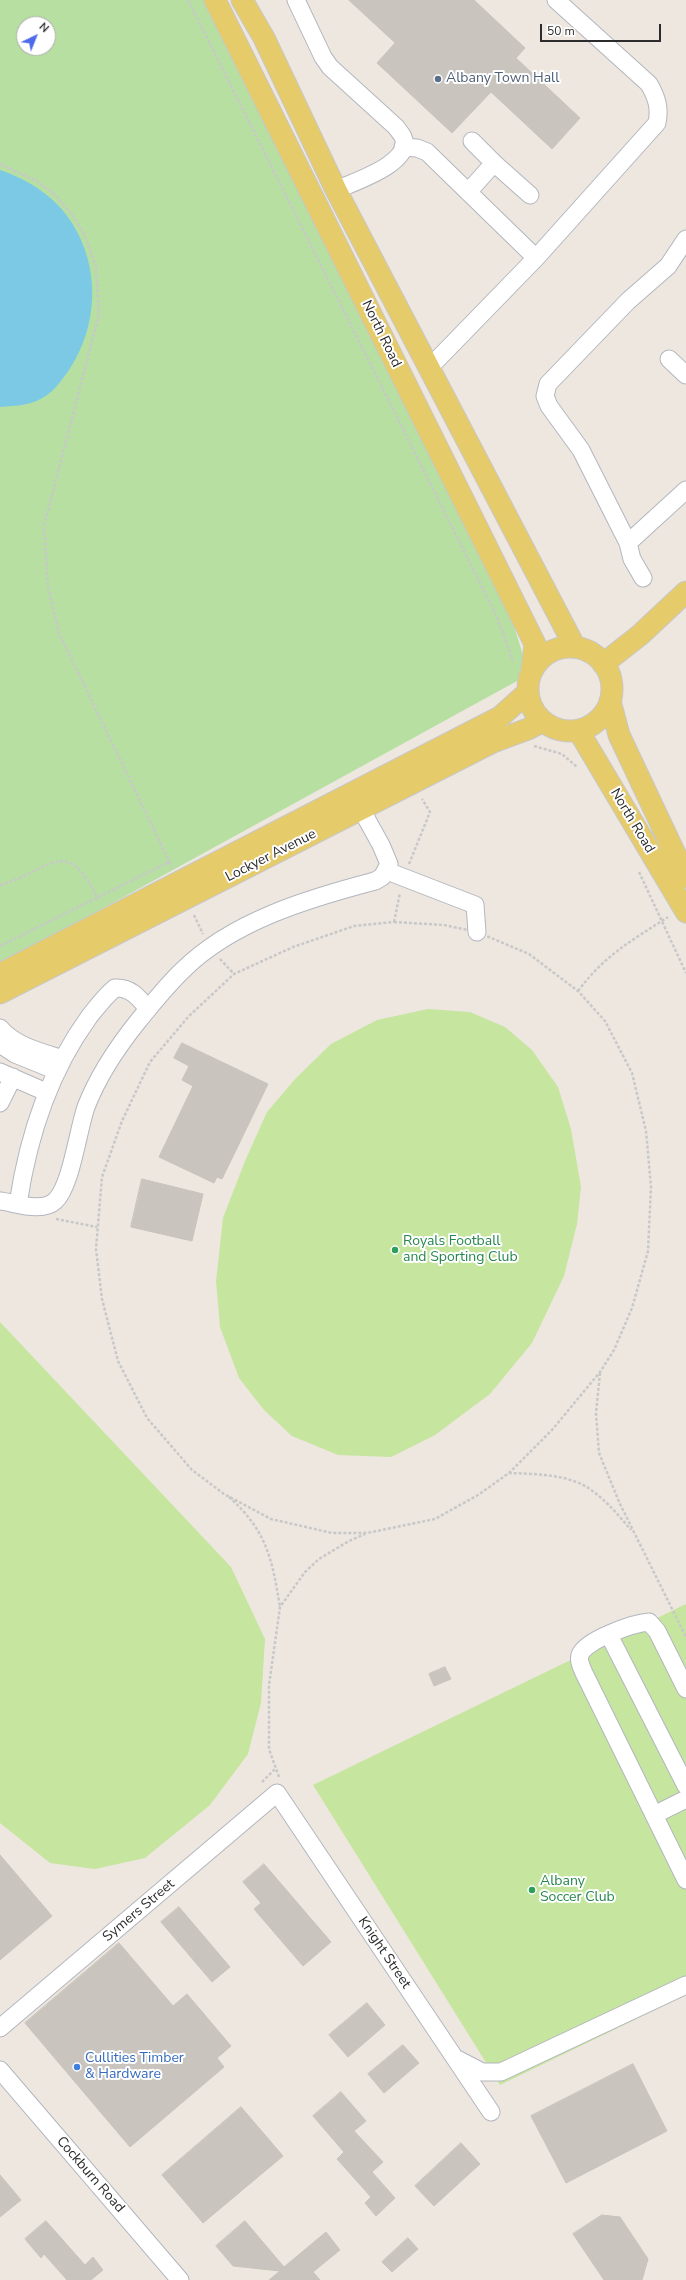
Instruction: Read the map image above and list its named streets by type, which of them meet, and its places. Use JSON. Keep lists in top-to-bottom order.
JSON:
{
  "streets": {
    "main road": ["North Road", "Lockyer Avenue"],
    "street": ["Symers Street", "Knight Street", "Cockburn Road"]
  },
  "crossings": [
    ["North Road", "Lockyer Avenue"],
    ["Symers Street", "Knight Street"]
  ],
  "places": [
    "Albany Town Hall",
    "Royals Football and Sporting Club",
    "Albany Soccer Club",
    "Cullities Timber & Hardware"
  ],
  "scale_bar": "50 m",
  "north": "top right"
}
